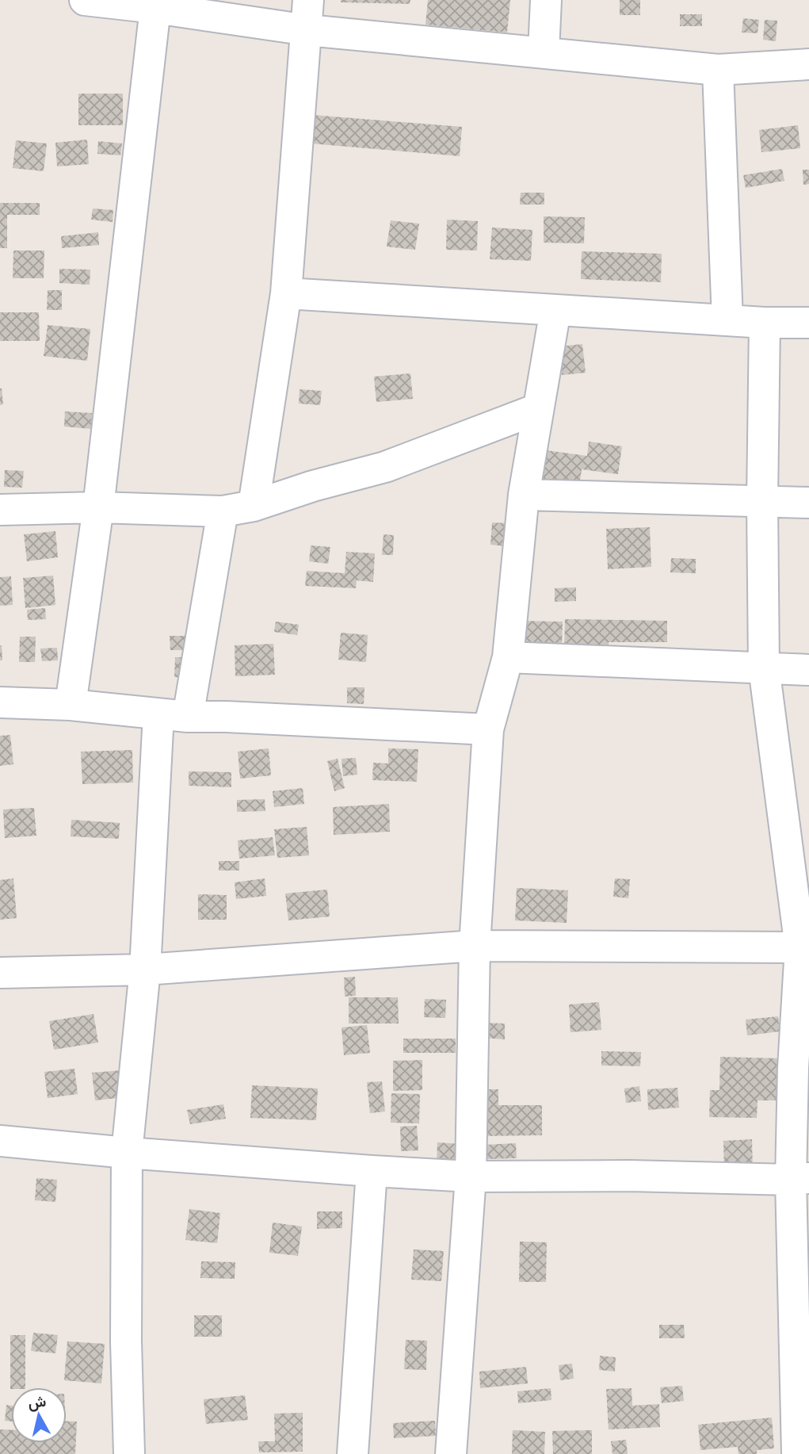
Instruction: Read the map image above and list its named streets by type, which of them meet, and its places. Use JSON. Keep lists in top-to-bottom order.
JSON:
{
  "north": "top"
}
